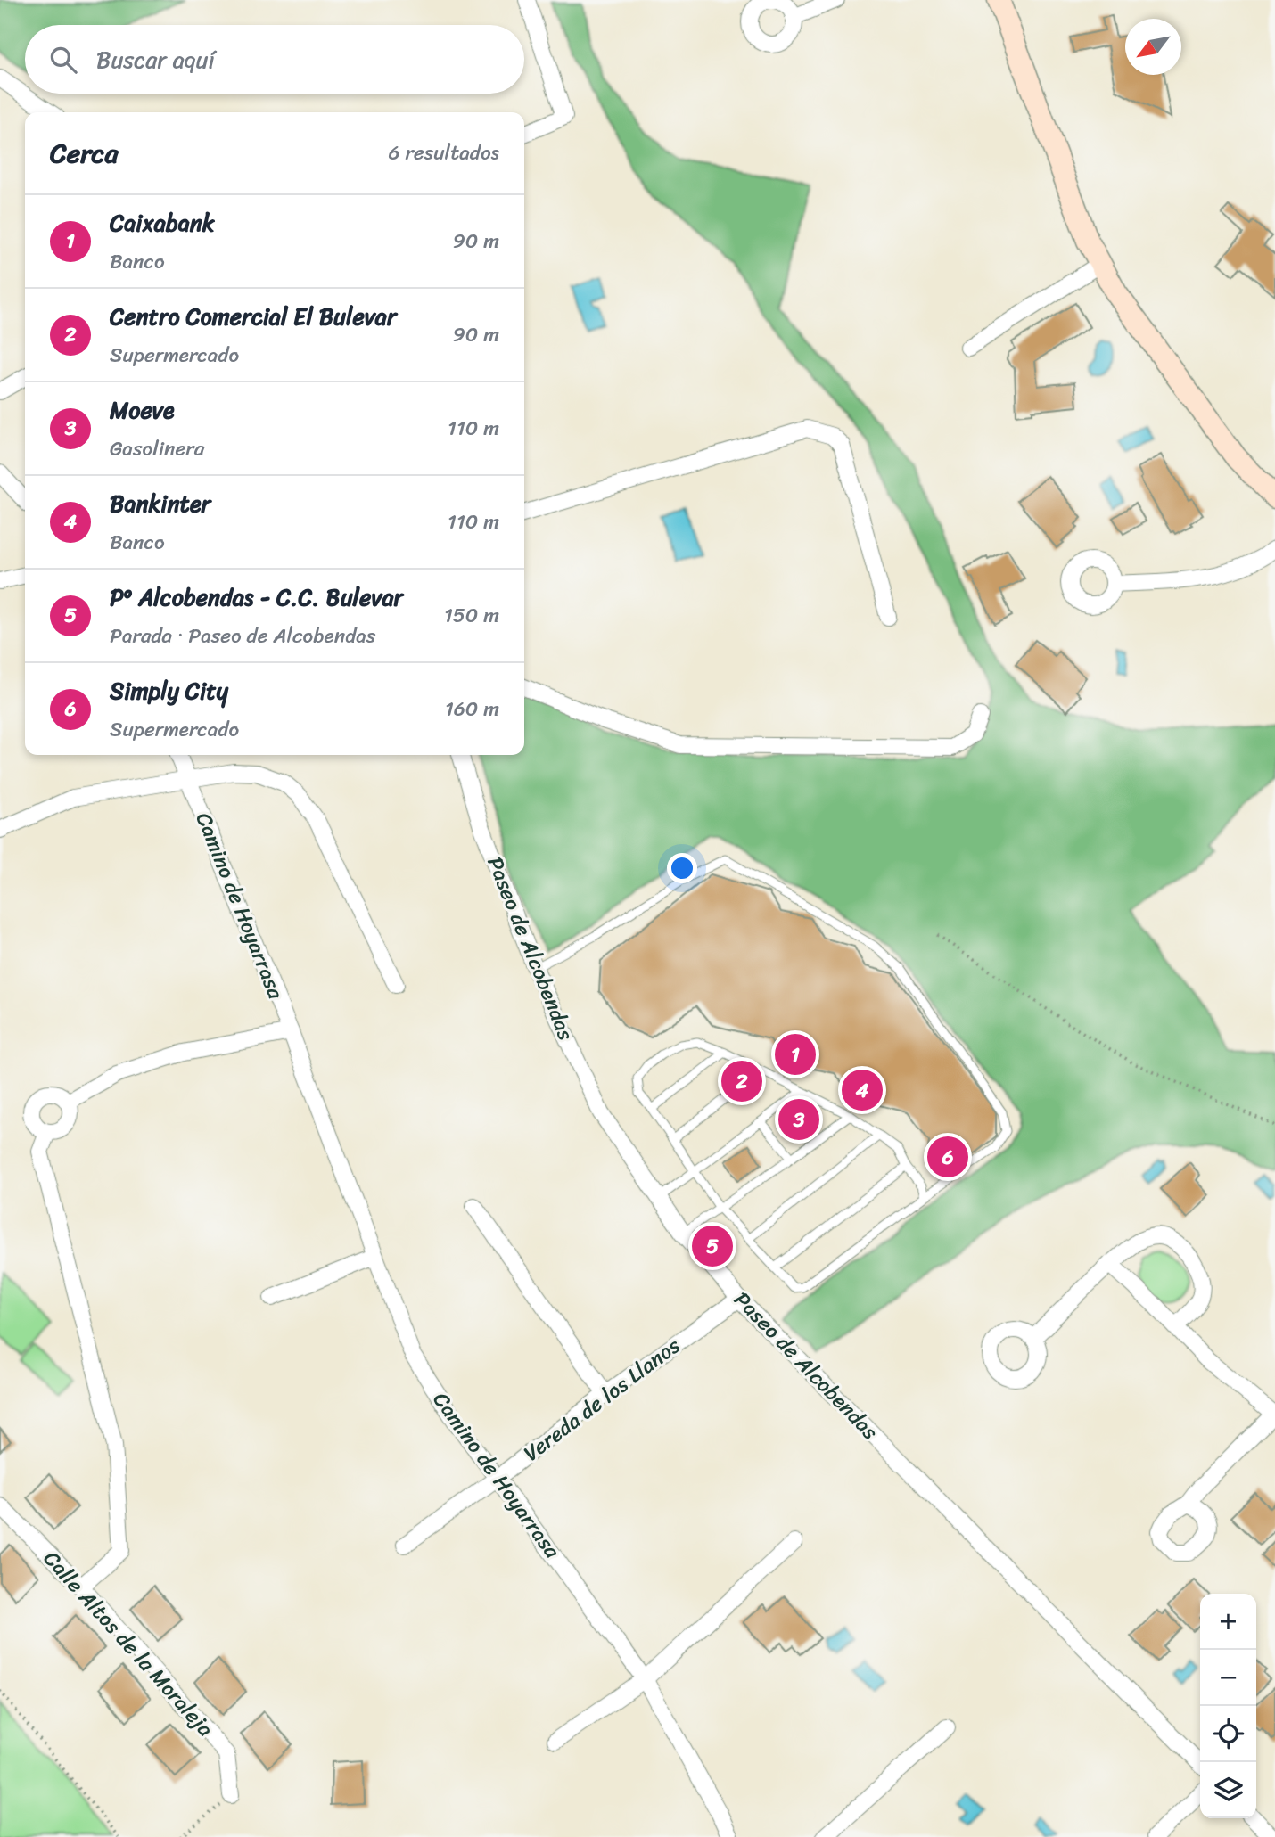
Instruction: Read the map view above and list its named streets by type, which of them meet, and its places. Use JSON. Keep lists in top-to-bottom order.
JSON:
{
  "streets": {
    "street": [
      "Camino de Hoyarrasa",
      "Paseo de Alcobendas",
      "Vereda de los Llanos",
      "Calle Altos de la Moraleja"
    ]
  },
  "crossings": [
    ["Camino de Hoyarrasa", "Vereda de los Llanos"],
    ["Paseo de Alcobendas", "Vereda de los Llanos"]
  ],
  "north": "bottom left",
  "page": {
    "search": "Buscar aquí",
    "heading": ["Cerca", "6 resultados"],
    "list": [
      {
        "mark": "1",
        "name": "Caixabank",
        "note": "Banco",
        "value": "90 m"
      },
      {
        "mark": "2",
        "name": "Centro Comercial El Bulevar",
        "note": "Supermercado",
        "value": "90 m"
      },
      {
        "mark": "3",
        "name": "Moeve",
        "note": "Gasolinera",
        "value": "110 m"
      },
      {
        "mark": "4",
        "name": "Bankinter",
        "note": "Banco",
        "value": "110 m"
      },
      {
        "mark": "5",
        "name": "Pº Alcobendas - C.C. Bulevar",
        "note": "Parada · Paseo de Alcobendas",
        "value": "150 m"
      },
      {
        "mark": "6",
        "name": "Simply City",
        "note": "Supermercado",
        "value": "160 m"
      }
    ],
    "pins": [
      "1",
      "2",
      "4",
      "3",
      "6",
      "5"
    ],
    "map_buttons": ["+", "−"]
  }
}
